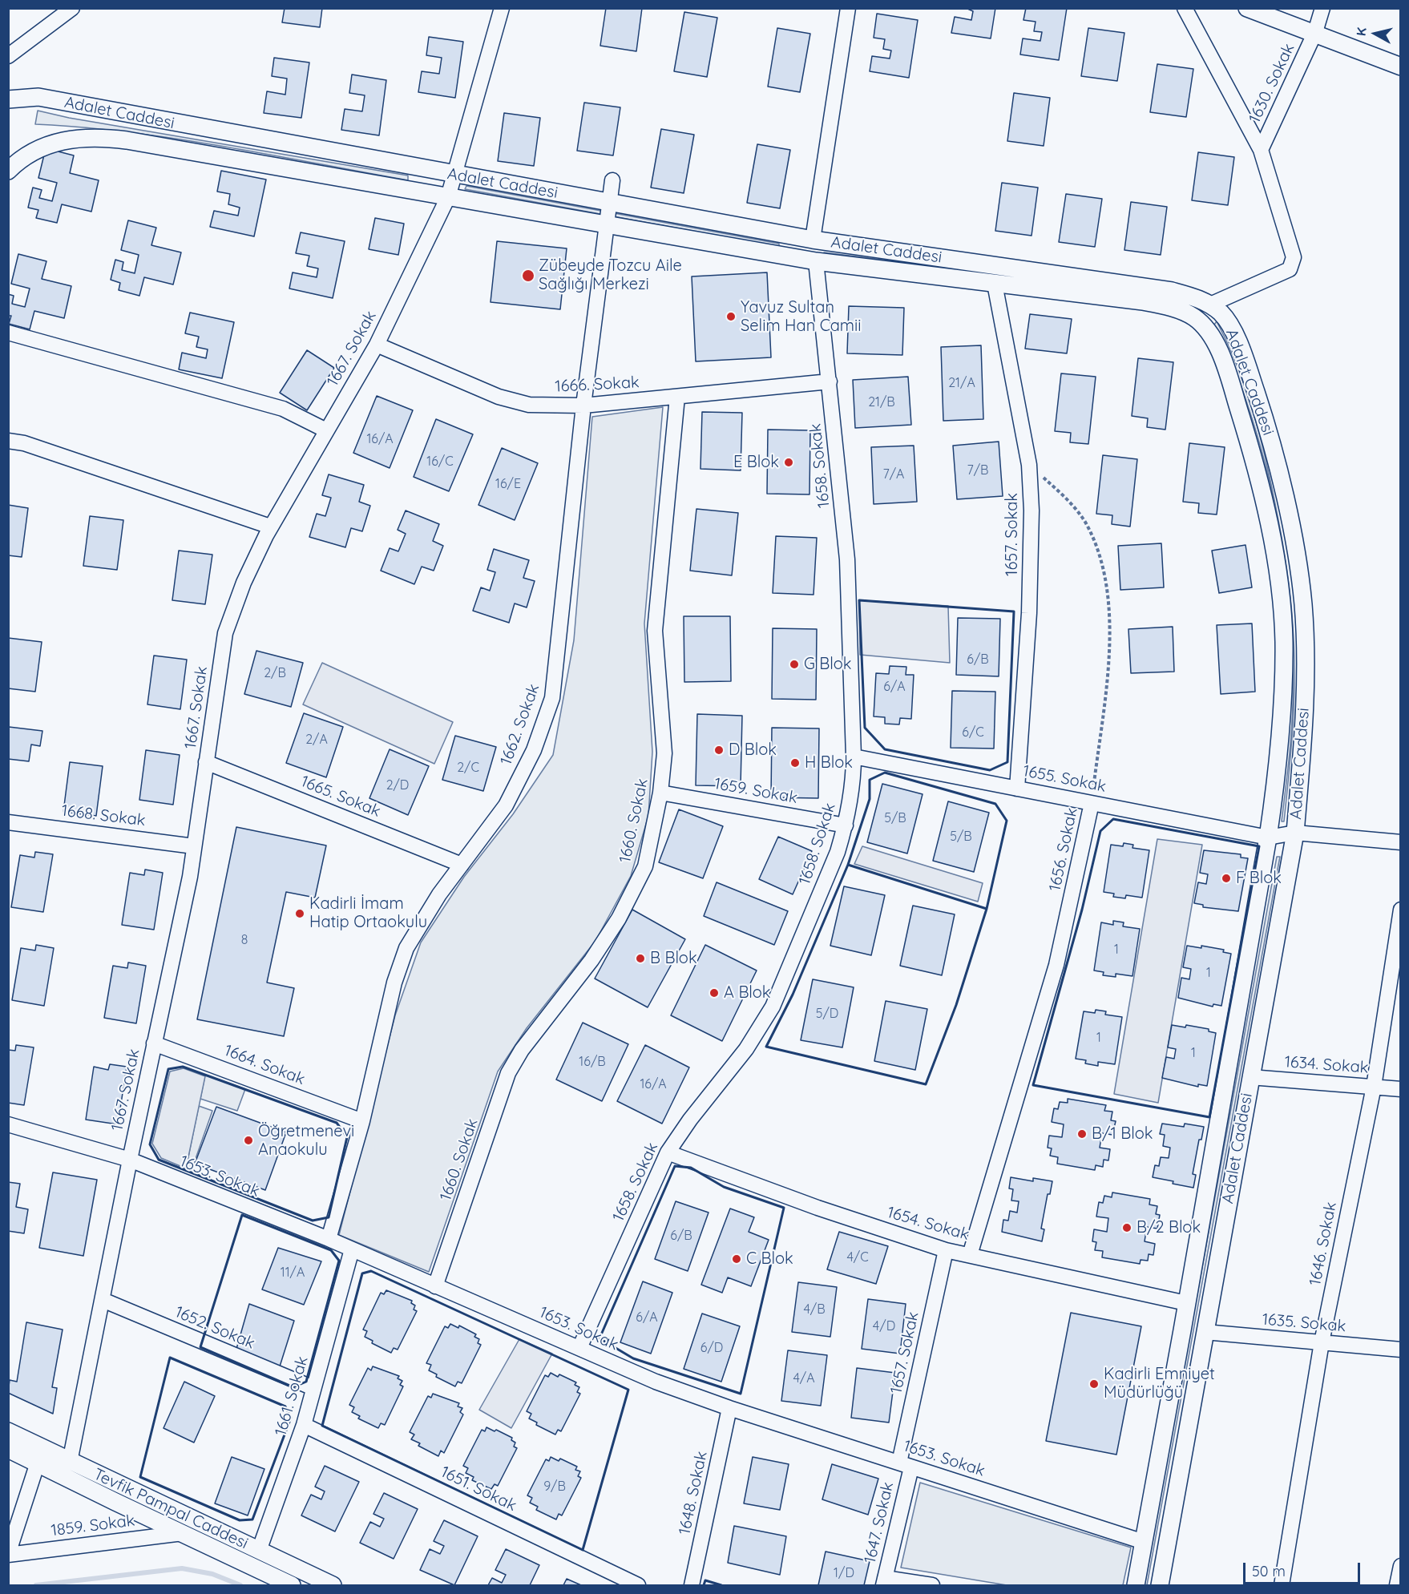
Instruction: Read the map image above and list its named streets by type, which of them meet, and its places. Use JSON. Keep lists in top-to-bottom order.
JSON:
{
  "streets": {
    "street": [
      "1630. Sokak",
      "Adalet Caddesi",
      "1667. Sokak",
      "1666. Sokak",
      "1658. Sokak",
      "1657. Sokak",
      "1662. Sokak",
      "1655. Sokak",
      "1659. Sokak",
      "1665. Sokak",
      "1668. Sokak",
      "1660. Sokak",
      "1656. Sokak",
      "1664. Sokak",
      "1634. Sokak",
      "1653. Sokak",
      "1654. Sokak",
      "1646. Sokak",
      "1635. Sokak",
      "1652. Sokak",
      "1661. Sokak",
      "1651. Sokak",
      "1648. Sokak",
      "Tevfik Pampal Caddesi",
      "1647. Sokak",
      "1859. Sokak"
    ]
  },
  "crossings": [
    ["Adalet Caddesi", "1667. Sokak"],
    ["Adalet Caddesi", "1662. Sokak"],
    ["Adalet Caddesi", "1634. Sokak"],
    ["Adalet Caddesi", "1635. Sokak"],
    ["1667. Sokak", "1666. Sokak"],
    ["1667. Sokak", "1665. Sokak"],
    ["1667. Sokak", "1668. Sokak"],
    ["1667. Sokak", "1664. Sokak"],
    ["1667. Sokak", "1653. Sokak"],
    ["1667. Sokak", "1652. Sokak"],
    ["1667. Sokak", "Tevfik Pampal Caddesi"],
    ["1666. Sokak", "1658. Sokak"],
    ["1666. Sokak", "1662. Sokak"],
    ["1666. Sokak", "1660. Sokak"],
    ["1658. Sokak", "1655. Sokak"],
    ["1658. Sokak", "1659. Sokak"],
    ["1658. Sokak", "1653. Sokak"],
    ["1658. Sokak", "1654. Sokak"],
    ["1657. Sokak", "1655. Sokak"],
    ["1657. Sokak", "1656. Sokak"],
    ["1657. Sokak", "1653. Sokak"],
    ["1657. Sokak", "1654. Sokak"],
    ["1657. Sokak", "1647. Sokak"],
    ["1662. Sokak", "1665. Sokak"],
    ["1662. Sokak", "1664. Sokak"],
    ["1662. Sokak", "1653. Sokak"],
    ["1655. Sokak", "1656. Sokak"],
    ["1659. Sokak", "1660. Sokak"],
    ["1660. Sokak", "1653. Sokak"],
    ["1656. Sokak", "1654. Sokak"],
    ["1634. Sokak", "1646. Sokak"],
    ["1653. Sokak", "1661. Sokak"],
    ["1653. Sokak", "1648. Sokak"],
    ["1653. Sokak", "1647. Sokak"],
    ["1646. Sokak", "1635. Sokak"],
    ["1652. Sokak", "1661. Sokak"],
    ["1661. Sokak", "1651. Sokak"],
    ["1661. Sokak", "Tevfik Pampal Caddesi"],
    ["Tevfik Pampal Caddesi", "1859. Sokak"]
  ],
  "places": [
    "Zübeyde Tozcu Aile Sağlığı Merkezi",
    "Yavuz Sultan Selim Han Camii",
    "E Blok",
    "G Blok",
    "D Blok",
    "H Blok",
    "F Blok",
    "Kadirli İmam Hatip Ortaokulu",
    "B Blok",
    "A Blok",
    "B/1 Blok",
    "Öğretmenevi Anaokulu",
    "B/2 Blok",
    "C Blok",
    "Kadirli Emniyet Müdürlüğü"
  ],
  "house_numbers": [
    "21/A",
    "21/B",
    "16/A",
    "16/C",
    "7/B",
    "7/A",
    "16/E",
    "6/B",
    "2/B",
    "6/A",
    "6/C",
    "2/A",
    "2/C",
    "2/D",
    "5/B",
    "5/B",
    "8",
    "1",
    "1",
    "5/D",
    "1",
    "1",
    "16/B",
    "16/A",
    "6/B",
    "4/C",
    "11/A",
    "4/B",
    "6/A",
    "4/D",
    "6/D",
    "4/A",
    "9/B",
    "1/D"
  ],
  "scale_bar": "50 m",
  "north": "left"
}
